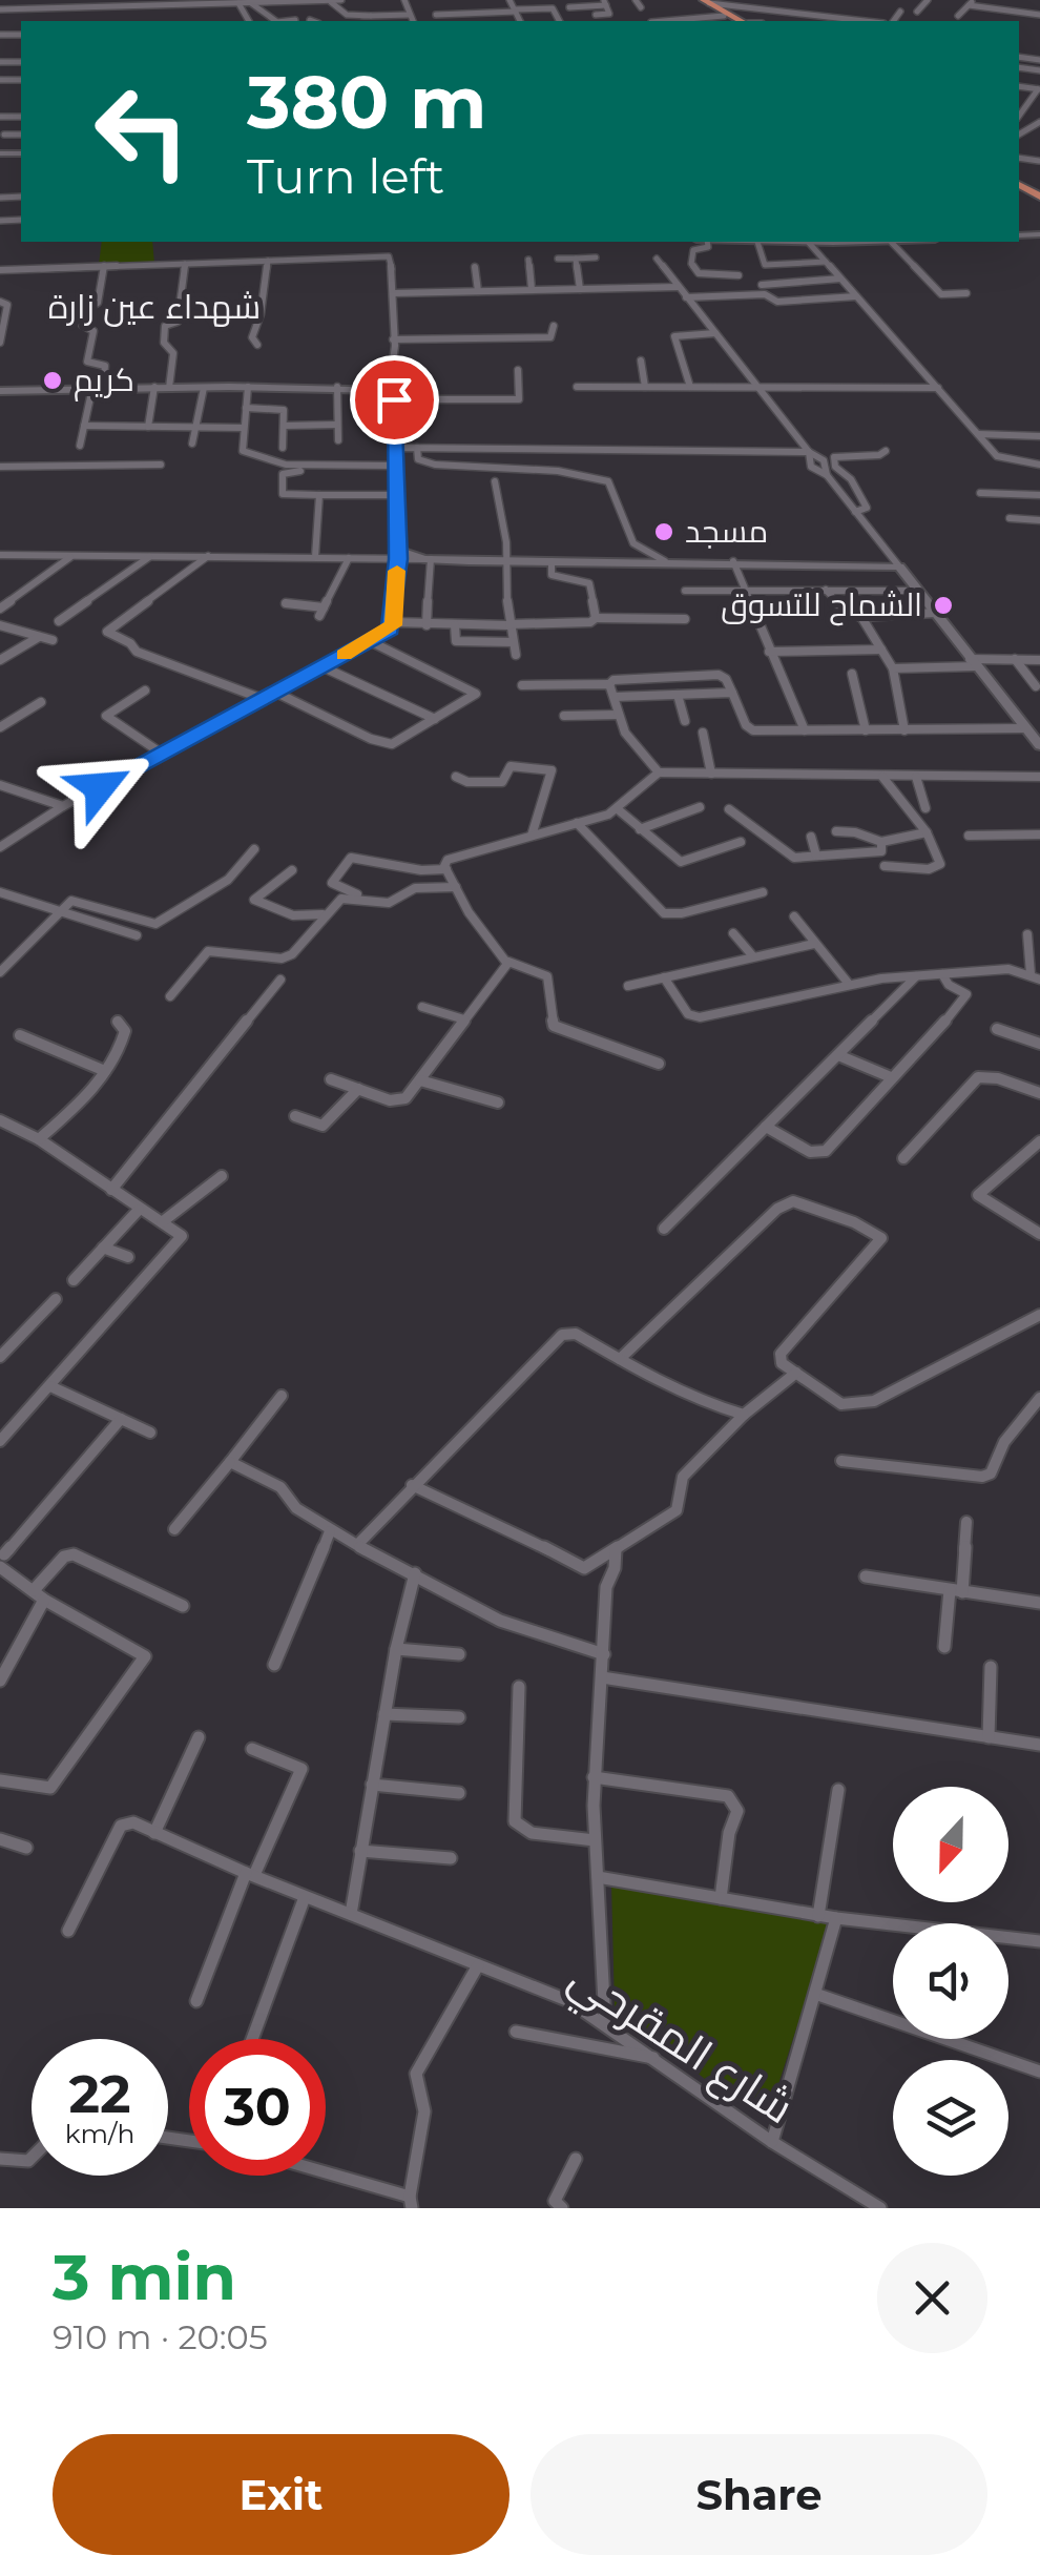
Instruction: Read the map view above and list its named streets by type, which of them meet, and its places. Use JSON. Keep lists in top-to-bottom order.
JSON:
{
  "streets": {
    "street": ["شارع المقرحي"]
  },
  "districts": ["شهداء عين زارة"],
  "places": ["كريم", "مسجد", "الشماح للتسوق"],
  "north": "bottom",
  "page": {
    "turn": ["380 m", "Turn left"],
    "speed": "22 km/h",
    "limit": "30",
    "heading": ["3 min", "910 m · 20:05"],
    "buttons": ["Exit", "Share"]
  }
}
